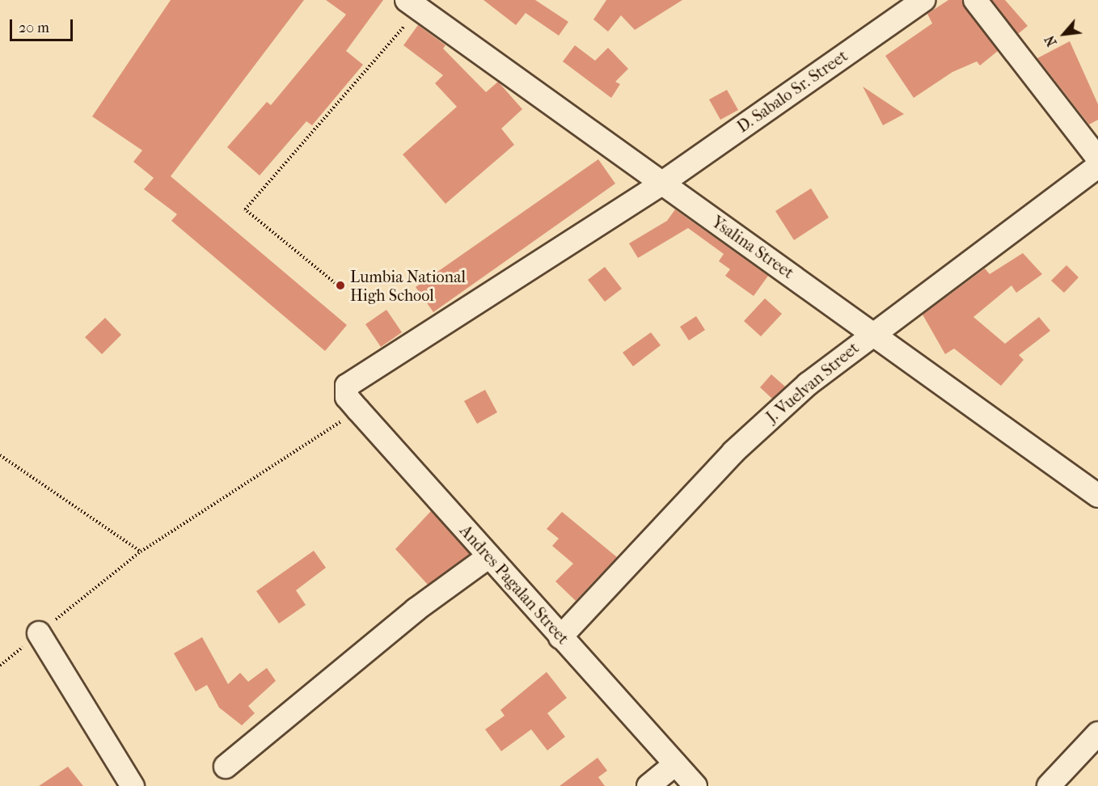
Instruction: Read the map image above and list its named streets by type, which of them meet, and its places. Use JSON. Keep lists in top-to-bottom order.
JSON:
{
  "streets": {
    "street": [
      "D. Sabalo Sr. Street",
      "Ysalina Street",
      "J. Vuelvan Street",
      "Andres Pagalan Street"
    ]
  },
  "crossings": [
    ["D. Sabalo Sr. Street", "Ysalina Street"],
    ["D. Sabalo Sr. Street", "Andres Pagalan Street"],
    ["Ysalina Street", "J. Vuelvan Street"],
    ["J. Vuelvan Street", "Andres Pagalan Street"]
  ],
  "places": ["Lumbia National High School"],
  "scale_bar": "20 m",
  "north": "bottom left"
}
